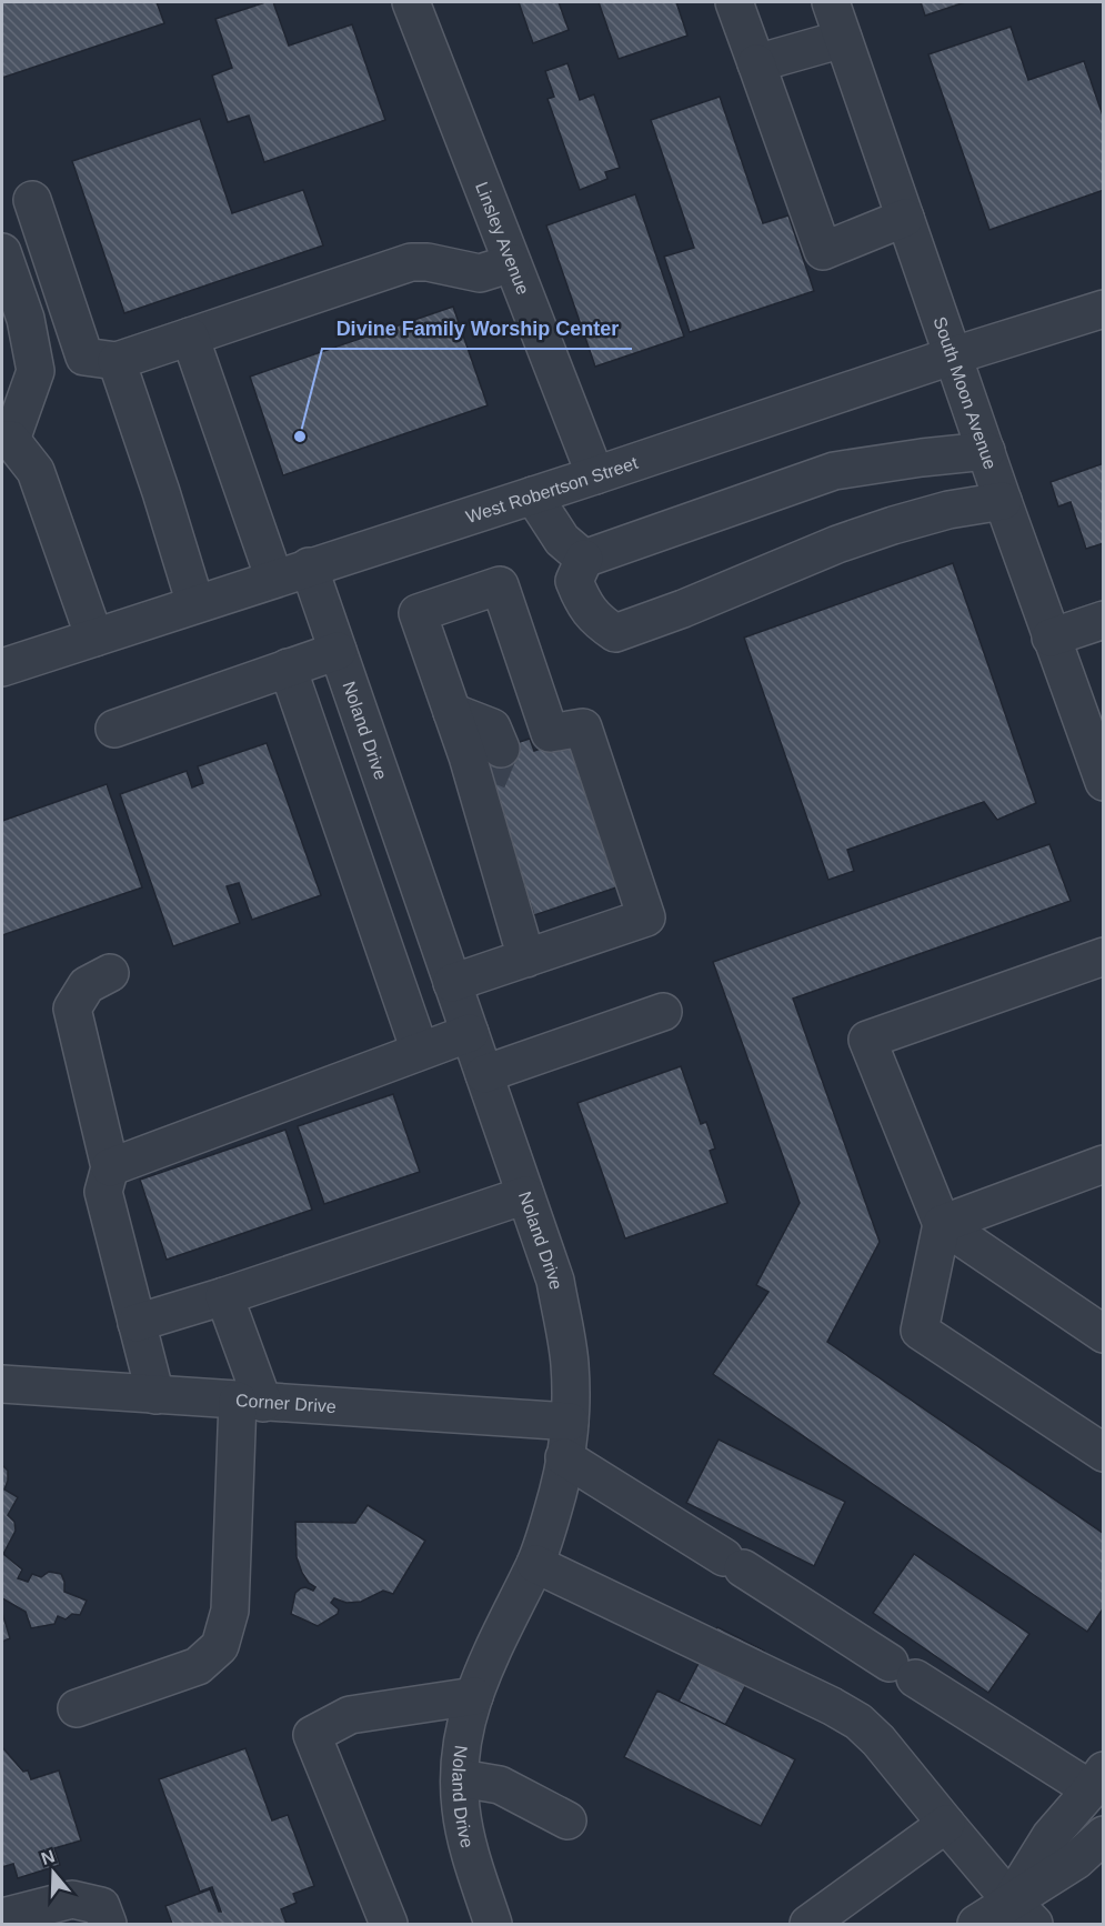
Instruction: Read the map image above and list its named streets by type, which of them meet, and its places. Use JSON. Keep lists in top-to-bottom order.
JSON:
{
  "streets": {
    "street": [
      "Linsley Avenue",
      "South Moon Avenue",
      "West Robertson Street",
      "Noland Drive",
      "Corner Drive"
    ]
  },
  "crossings": [
    ["Linsley Avenue", "West Robertson Street"],
    ["South Moon Avenue", "West Robertson Street"],
    ["West Robertson Street", "Noland Drive"],
    ["Noland Drive", "Corner Drive"]
  ],
  "places": ["Divine Family Worship Center"],
  "north": "top"
}
